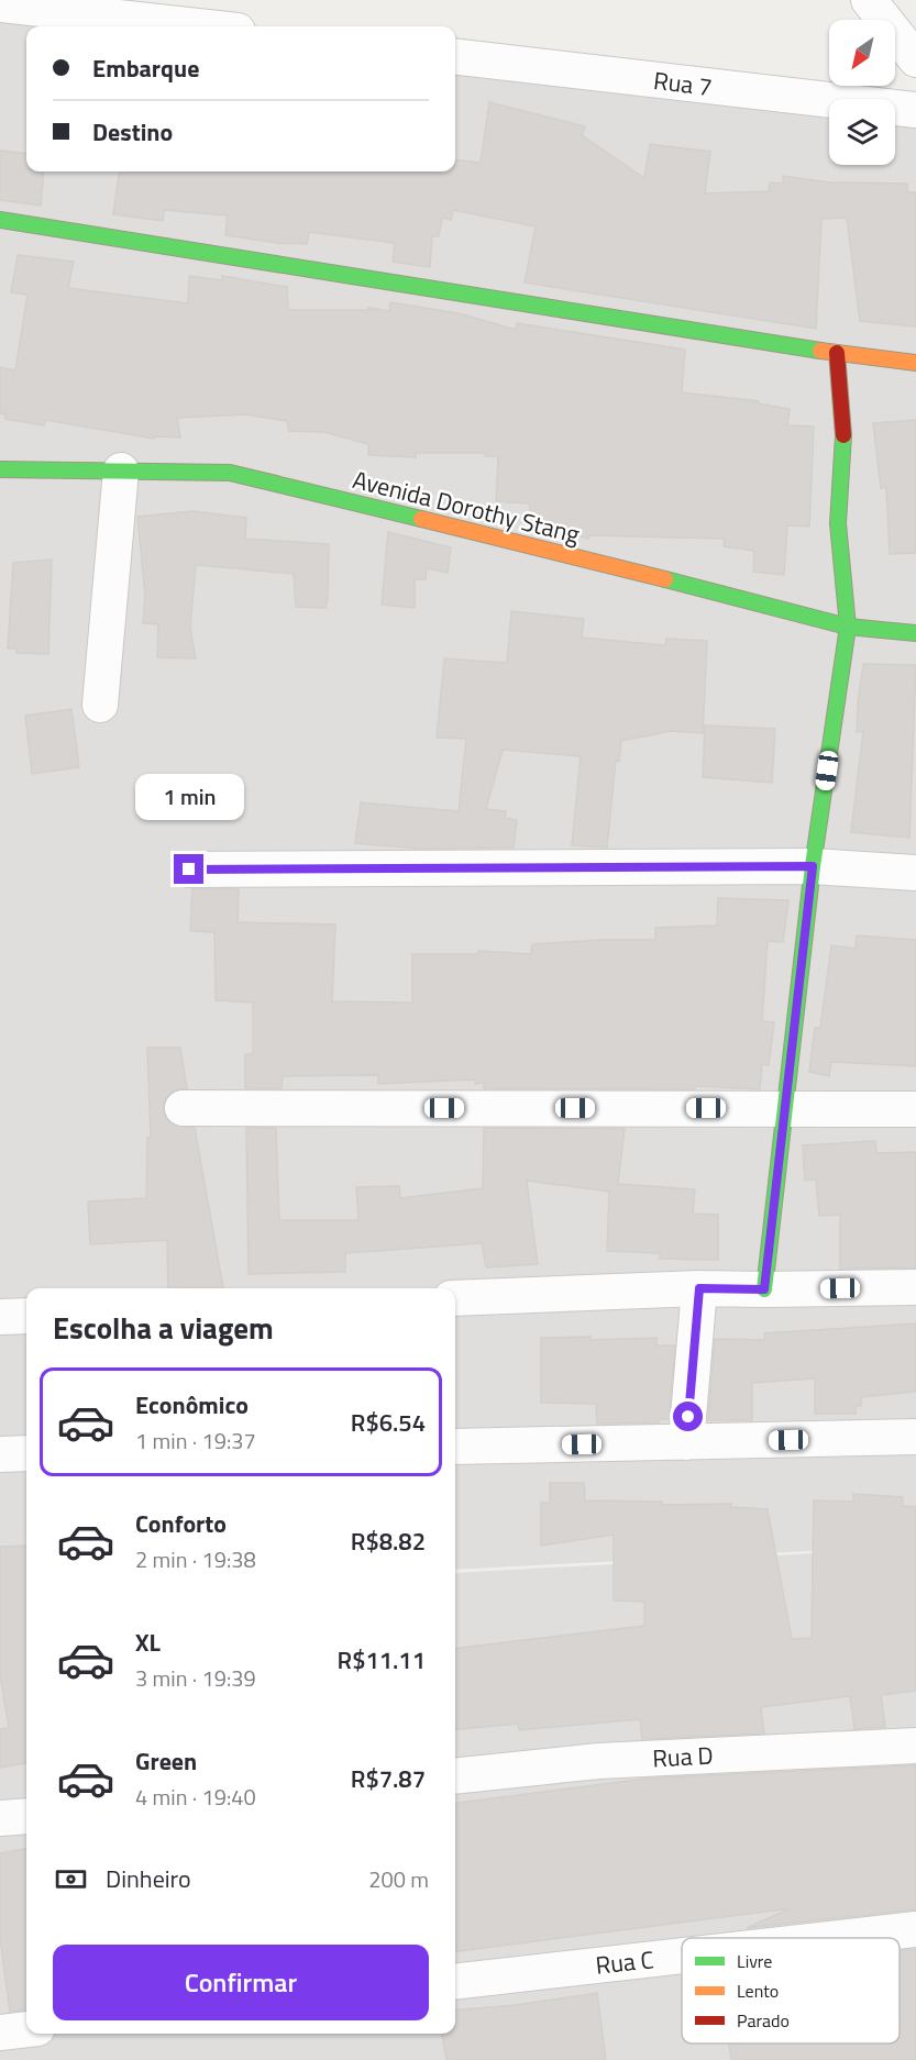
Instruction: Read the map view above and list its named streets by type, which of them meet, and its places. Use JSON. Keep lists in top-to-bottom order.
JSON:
{
  "streets": {
    "street": [
      "Rua 7",
      "Avenida Dorothy Stang",
      "Rua D",
      "Rua C"
    ]
  },
  "legend": ["Livre", "Lento", "Parado"],
  "north": "bottom left",
  "page": {
    "banner": ["Embarque", "Destino"],
    "bubble": "1 min",
    "heading": "Escolha a viagem",
    "list": [
      {
        "name": "Econômico",
        "note": "1 min · 19:37",
        "value": "R$6.54"
      },
      {
        "name": "Conforto",
        "note": "2 min · 19:38",
        "value": "R$8.82"
      },
      {
        "name": "XL",
        "note": "3 min · 19:39",
        "value": "R$11.11"
      },
      {
        "name": "Green",
        "note": "4 min · 19:40",
        "value": "R$7.87"
      }
    ],
    "pay": ["Dinheiro", "200 m"],
    "buttons": "Confirmar"
  }
}
